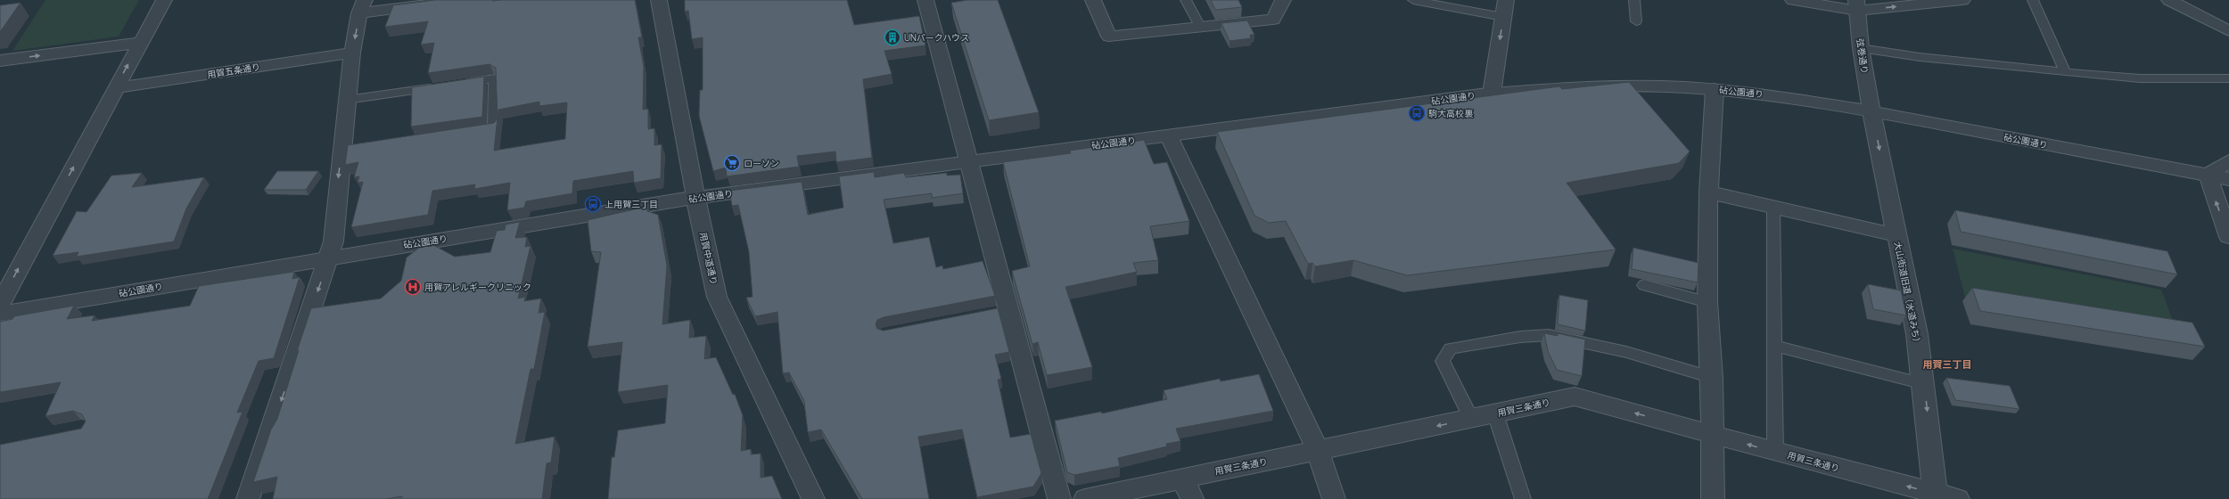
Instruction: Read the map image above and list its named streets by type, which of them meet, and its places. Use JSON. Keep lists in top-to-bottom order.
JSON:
{
  "streets": {
    "street": [
      "弦巻通り",
      "用賀五条通り",
      "砧公園通り",
      "用賀中道通り",
      "大山街道旧道（水道みち）",
      "用賀三条通り"
    ]
  },
  "crossings": [
    ["弦巻通り", "砧公園通り"],
    ["弦巻通り", "大山街道旧道（水道みち）"],
    ["砧公園通り", "用賀中道通り"],
    ["砧公園通り", "大山街道旧道（水道みち）"],
    ["大山街道旧道（水道みち）", "用賀三条通り"]
  ],
  "one_way": ["大山街道旧道（水道みち）", "用賀三条通り"],
  "districts": ["用賀三丁目"],
  "places": {
    "building": ["UNパークハウス"],
    "bus stop": ["駒大高校裏", "上用賀三丁目"],
    "supermarket": ["ローソン"],
    "hospital": ["用賀アレルギークリニック"]
  }
}
